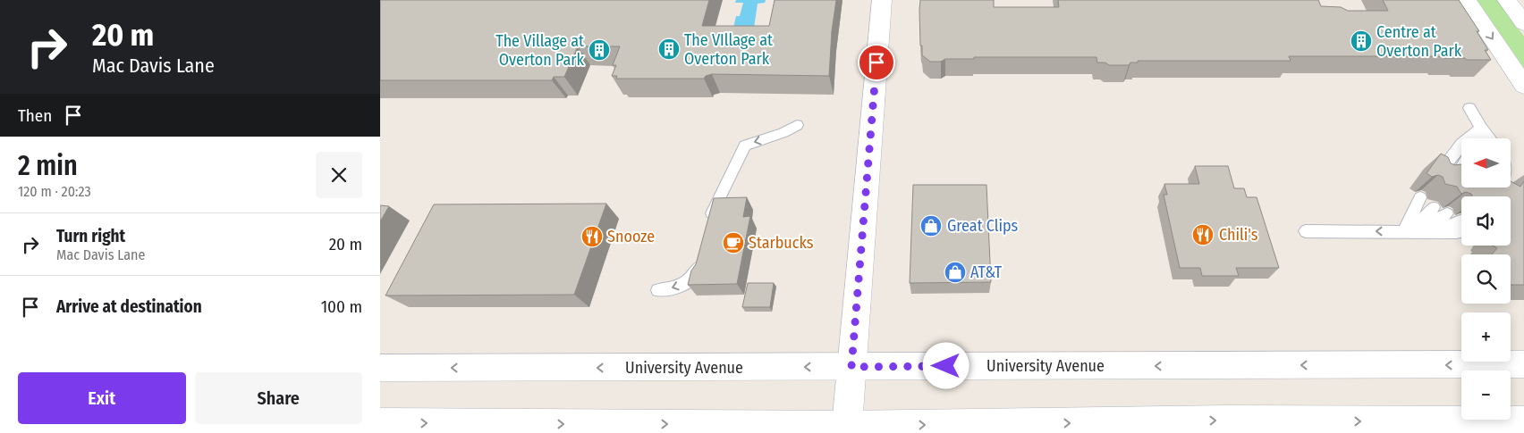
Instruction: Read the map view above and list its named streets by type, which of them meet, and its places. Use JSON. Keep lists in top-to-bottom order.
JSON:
{
  "streets": {
    "main road": ["University Avenue"]
  },
  "places": {
    "building": ["Centre at Overton Park", "The VIllage at Overton Park", "The Village at Overton Park"],
    "shop": ["Great Clips", "AT&T"],
    "restaurant": ["Chili's", "Snooze"],
    "cafe": ["Starbucks"]
  },
  "north": "left",
  "page": {
    "turn": ["20 m", "Mac Davis Lane"],
    "then": "Then",
    "heading": ["2 min", "120 m · 20:23"],
    "map_buttons": ["+", "−"],
    "list": [
      {
        "name": "Turn right",
        "note": "Mac Davis Lane",
        "value": "20 m"
      },
      {
        "name": "Arrive at destination",
        "value": "100 m"
      }
    ],
    "buttons": ["Exit", "Share"]
  }
}
